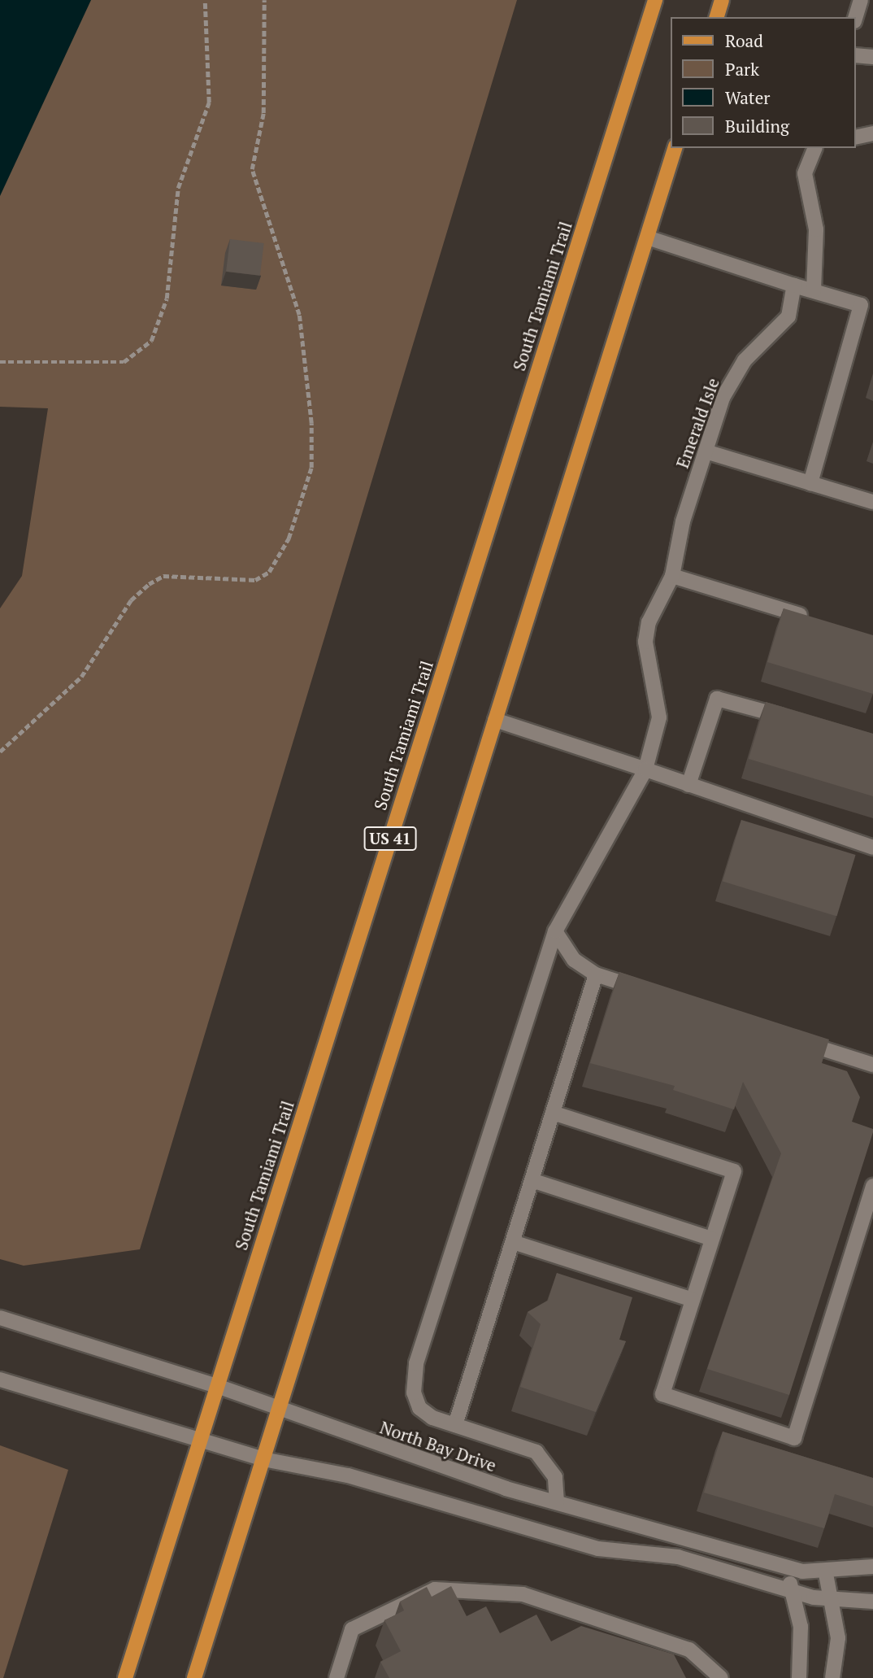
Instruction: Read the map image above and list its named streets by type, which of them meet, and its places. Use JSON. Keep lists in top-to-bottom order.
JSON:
{
  "streets": {
    "main road": ["South Tamiami Trail", "US 41"],
    "street": ["Emerald Isle", "North Bay Drive"]
  },
  "crossings": [
    ["South Tamiami Trail", "North Bay Drive"],
    ["Emerald Isle", "North Bay Drive"]
  ],
  "legend": [
    "Road",
    "Park",
    "Water",
    "Building"
  ]
}
